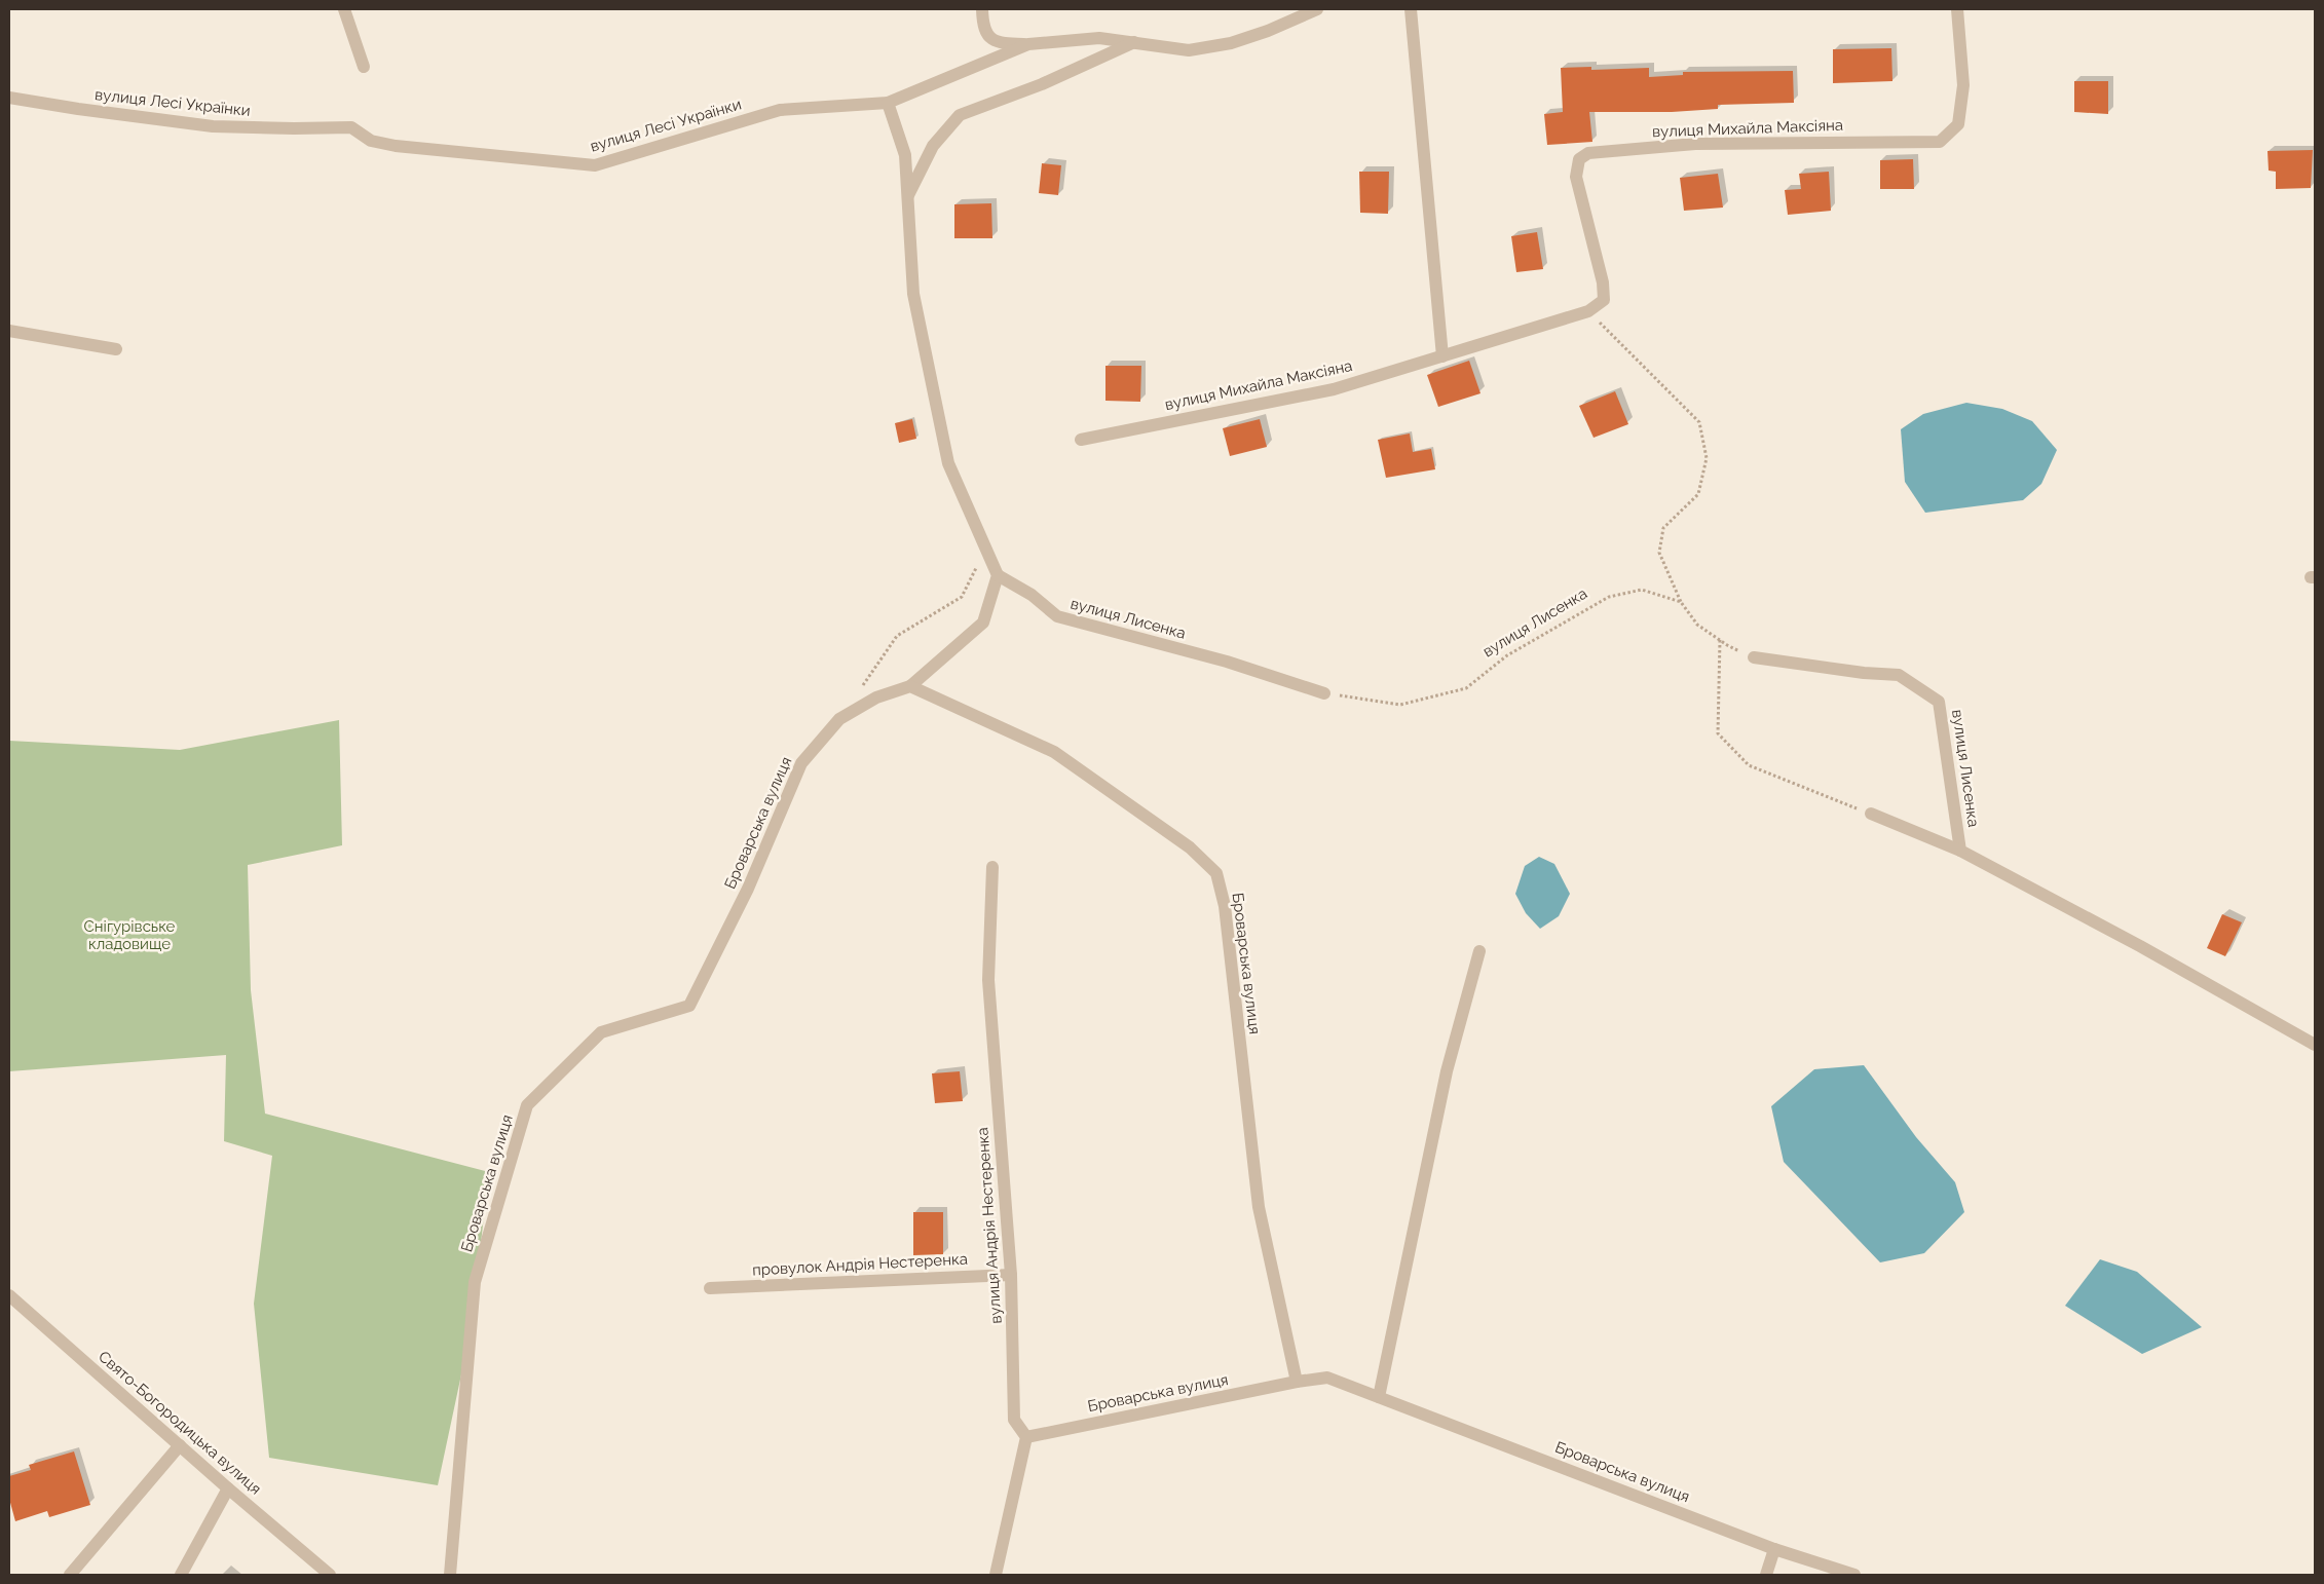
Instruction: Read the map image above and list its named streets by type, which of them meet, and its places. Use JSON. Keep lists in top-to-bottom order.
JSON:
{
  "streets": {
    "street": [
      "вулиця Лесі Українки",
      "вулиця Михайла Максіяна",
      "вулиця Лисенка",
      "Броварська вулиця",
      "вулиця Андрія Нестеренка",
      "провулок Андрія Нестеренка",
      "Свято-Богородицька вулиця"
    ]
  },
  "crossings": [
    ["Броварська вулиця", "вулиця Андрія Нестеренка"],
    ["вулиця Андрія Нестеренка", "провулок Андрія Нестеренка"]
  ],
  "parks": ["Снігурівське кладовище"]
}
